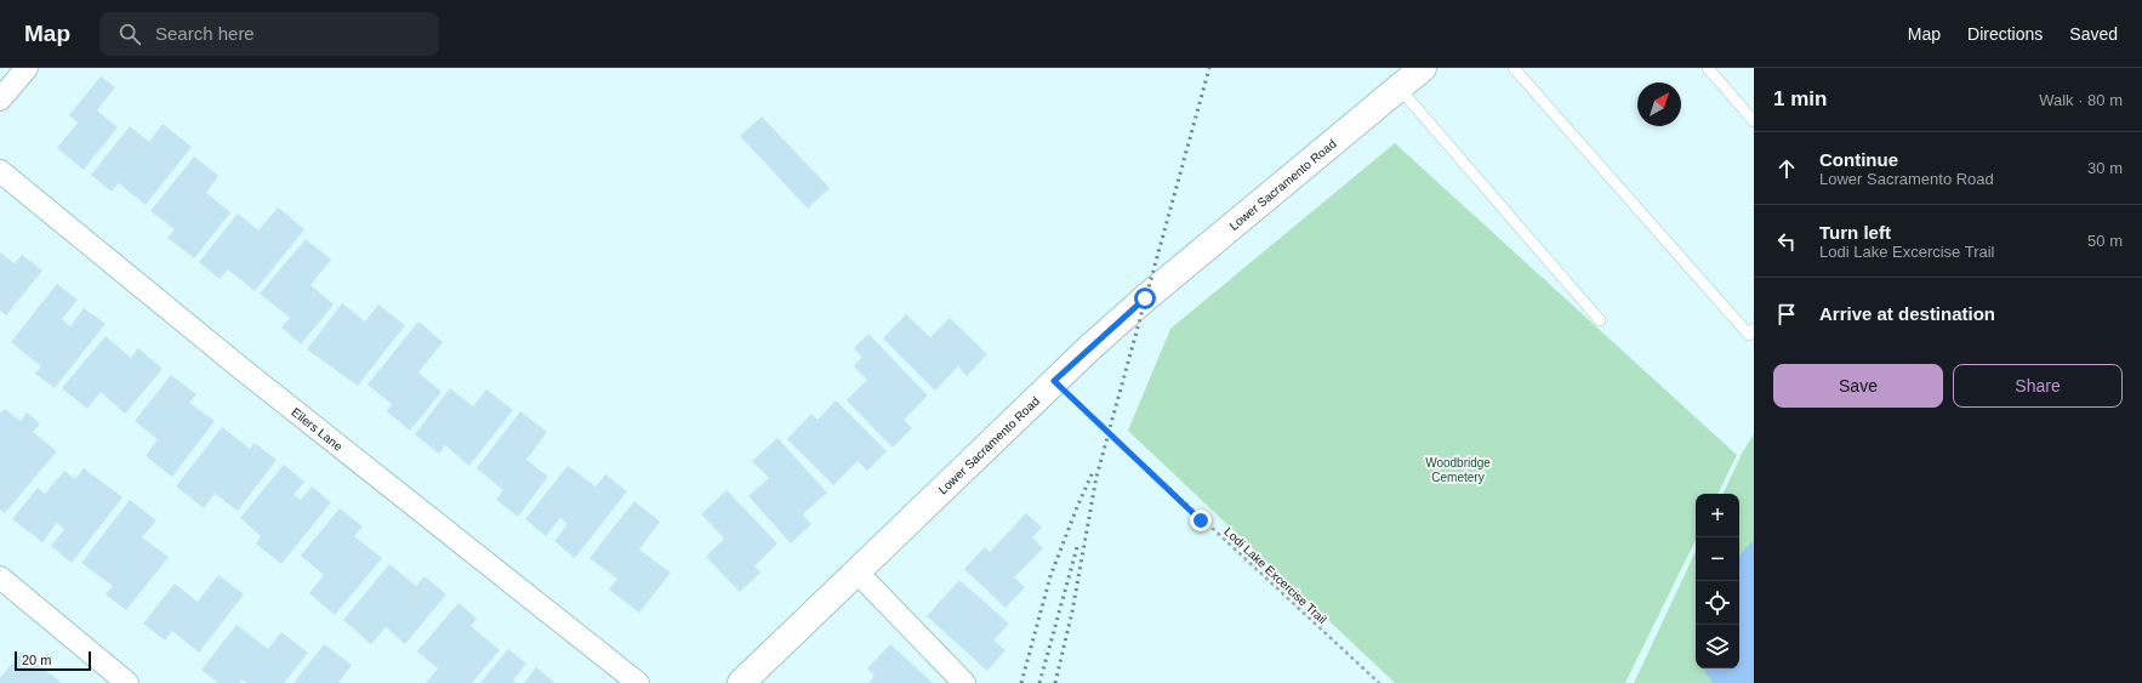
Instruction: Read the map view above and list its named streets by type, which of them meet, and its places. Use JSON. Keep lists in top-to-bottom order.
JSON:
{
  "streets": {
    "main road": ["Lower Sacramento Road"],
    "street": ["Eilers Lane"],
    "path": ["Lodi Lake Excercise Trail"]
  },
  "crossings": [
    ["Lower Sacramento Road", "Lodi Lake Excercise Trail"]
  ],
  "parks": ["Woodbridge Cemetery"],
  "scale_bar": "20 m",
  "north": "top right",
  "page": {
    "header": "Map",
    "search": "Search here",
    "nav": ["Map", "Directions", "Saved"],
    "heading": ["1 min", "Walk · 80 m"],
    "list": [
      ["Continue", "Lower Sacramento Road", "30 m"],
      ["Turn left", "Lodi Lake Excercise Trail", "50 m"],
      "Arrive at destination"
    ],
    "buttons": ["Save", "Share"],
    "map_buttons": ["+", "−"],
    "scale": "20 m"
  }
}
